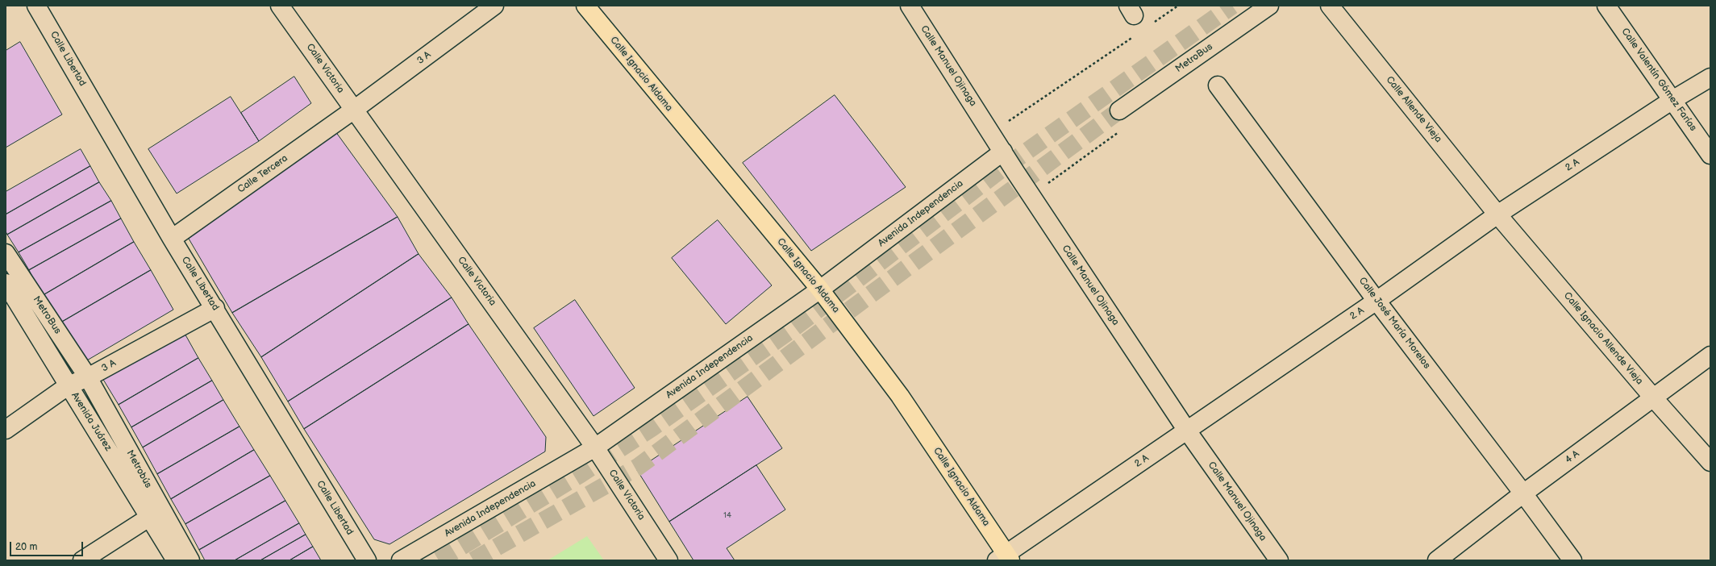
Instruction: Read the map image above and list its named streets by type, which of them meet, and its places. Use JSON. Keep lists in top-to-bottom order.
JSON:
{
  "streets": {
    "main road": ["Calle Ignacio Aldama"],
    "street": [
      "3 A",
      "MetroBus",
      "Calle Libertad",
      "Calle Manuel Ojinaga",
      "Calle Victoria",
      "Calle Valentín Gómez Farías",
      "Calle Allende Vieja",
      "2 A",
      "Calle Tercera",
      "Avenida Independencia",
      "Calle José María Morelos",
      "Calle Ignacio Allende Vieja",
      "Avenida Juárez",
      "4 A",
      "Metrobús"
    ]
  },
  "crossings": [
    ["3 A", "MetroBus"],
    ["3 A", "Calle Libertad"],
    ["3 A", "Calle Victoria"],
    ["3 A", "Calle Tercera"],
    ["3 A", "Avenida Juárez"],
    ["3 A", "Metrobús"],
    ["MetroBus", "Metrobús"],
    ["Calle Libertad", "Calle Tercera"],
    ["Calle Manuel Ojinaga", "2 A"],
    ["Calle Manuel Ojinaga", "Avenida Independencia"],
    ["Calle Victoria", "Calle Tercera"],
    ["Calle Victoria", "Avenida Independencia"],
    ["Calle Ignacio Aldama", "2 A"],
    ["Calle Ignacio Aldama", "Avenida Independencia"],
    ["Calle Valentín Gómez Farías", "2 A"],
    ["Calle Allende Vieja", "2 A"],
    ["Calle Allende Vieja", "Calle Ignacio Allende Vieja"],
    ["2 A", "Calle José María Morelos"],
    ["2 A", "Calle Ignacio Allende Vieja"],
    ["Calle José María Morelos", "4 A"],
    ["Calle Ignacio Allende Vieja", "4 A"]
  ],
  "house_numbers": ["14"],
  "scale_bar": "20 m"
}
